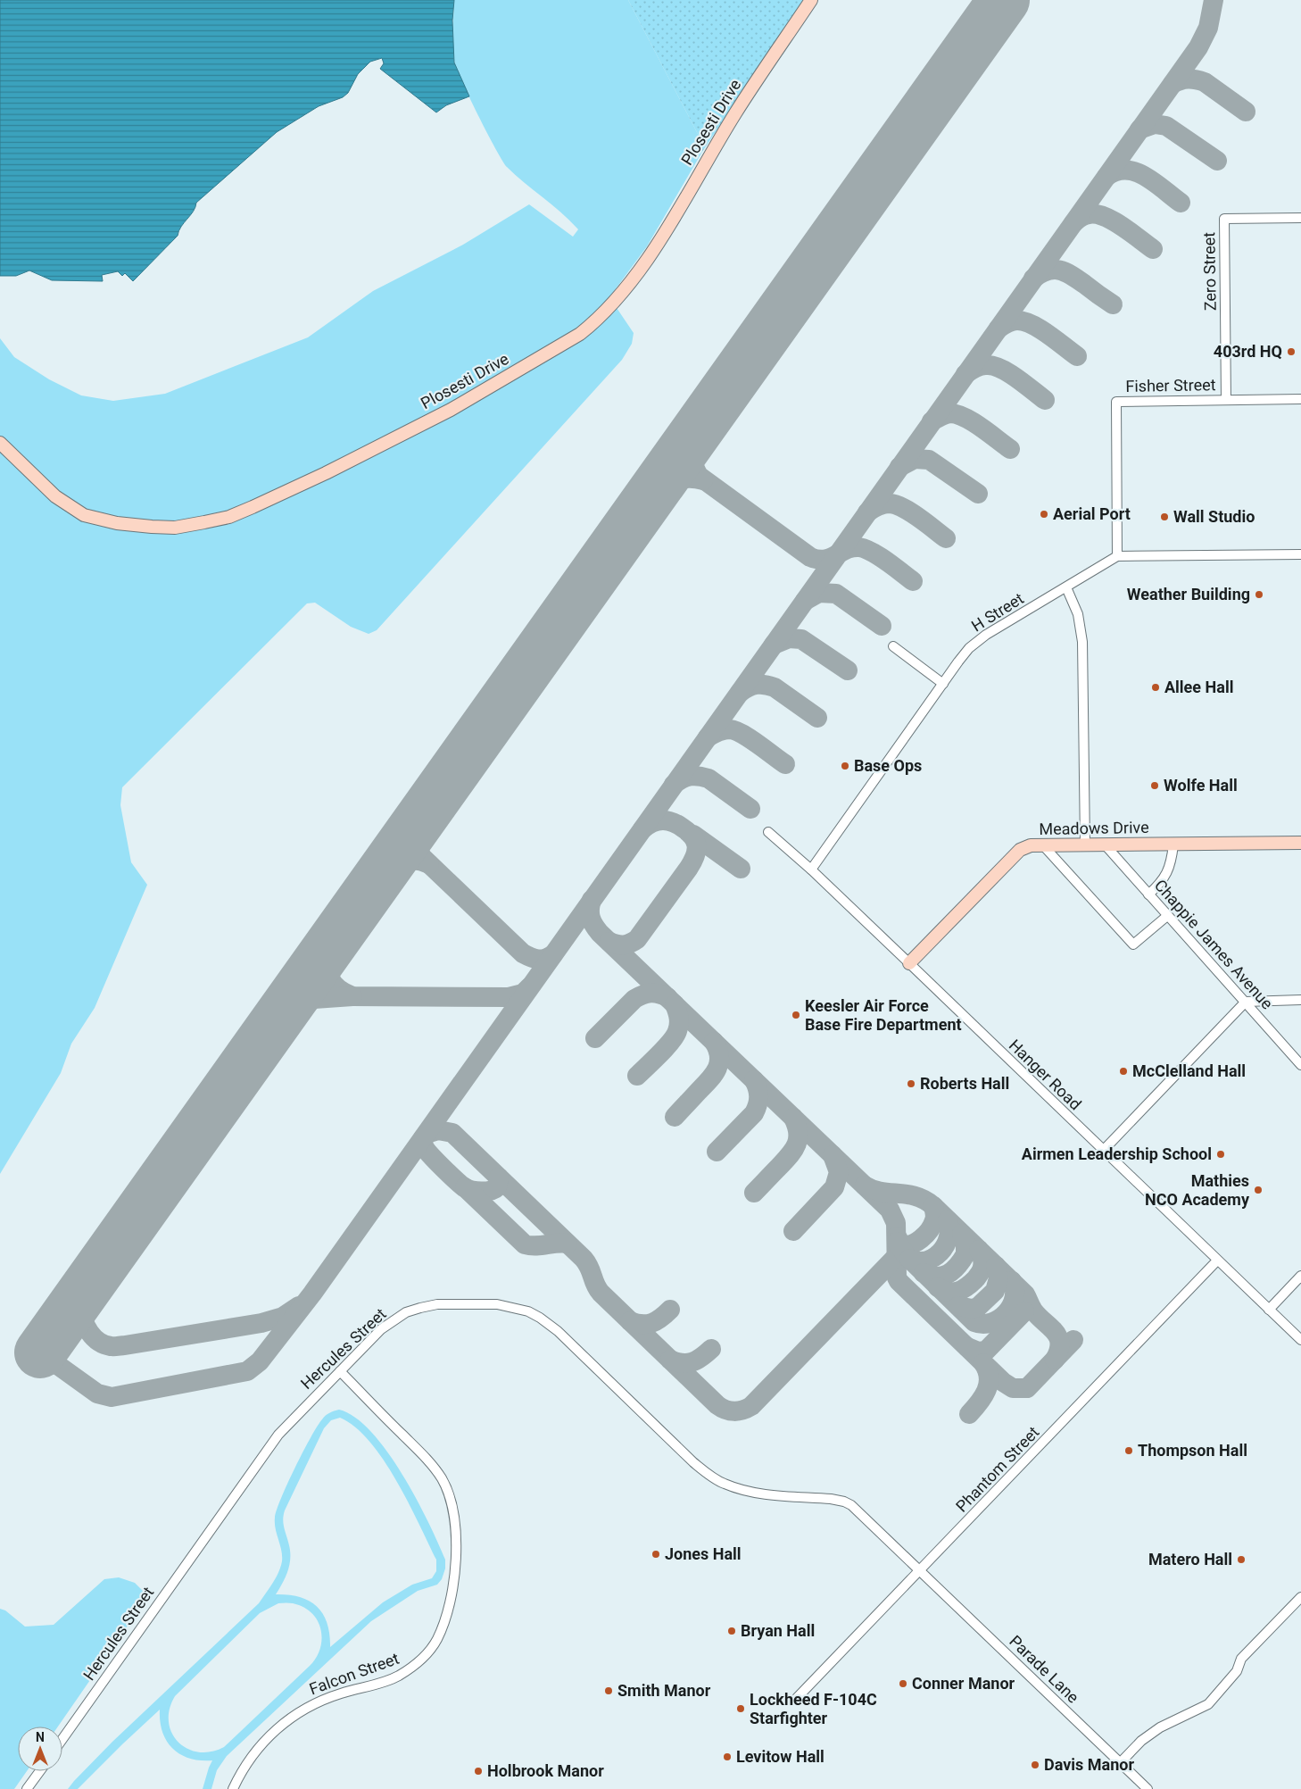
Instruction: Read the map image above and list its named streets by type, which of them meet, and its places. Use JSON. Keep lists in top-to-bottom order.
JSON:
{
  "streets": {
    "street": [
      "Plosesti Drive",
      "Zero Street",
      "Fisher Street",
      "H Street",
      "Meadows Drive",
      "Chappie James Avenue",
      "Hanger Road",
      "Hercules Street",
      "Phantom Street",
      "Parade Lane",
      "Falcon Street"
    ]
  },
  "crossings": [
    ["Zero Street", "Fisher Street"],
    ["Fisher Street", "H Street"],
    ["H Street", "Hanger Road"],
    ["Meadows Drive", "Chappie James Avenue"],
    ["Meadows Drive", "Hanger Road"],
    ["Hanger Road", "Phantom Street"],
    ["Hercules Street", "Phantom Street"],
    ["Hercules Street", "Parade Lane"],
    ["Hercules Street", "Falcon Street"],
    ["Phantom Street", "Parade Lane"]
  ],
  "places": [
    "403rd HQ",
    "Aerial Port",
    "Wall Studio",
    "Weather Building",
    "Allee Hall",
    "Base Ops",
    "Wolfe Hall",
    "Keesler Air Force Base Fire Department",
    "McClelland Hall",
    "Roberts Hall",
    "Airmen Leadership School",
    "Mathies NCO Academy",
    "Thompson Hall",
    "Jones Hall",
    "Matero Hall",
    "Bryan Hall",
    "Conner Manor",
    "Smith Manor",
    "Lockheed F-104C Starfighter",
    "Levitow Hall",
    "Davis Manor",
    "Holbrook Manor"
  ],
  "north": "top"
}
